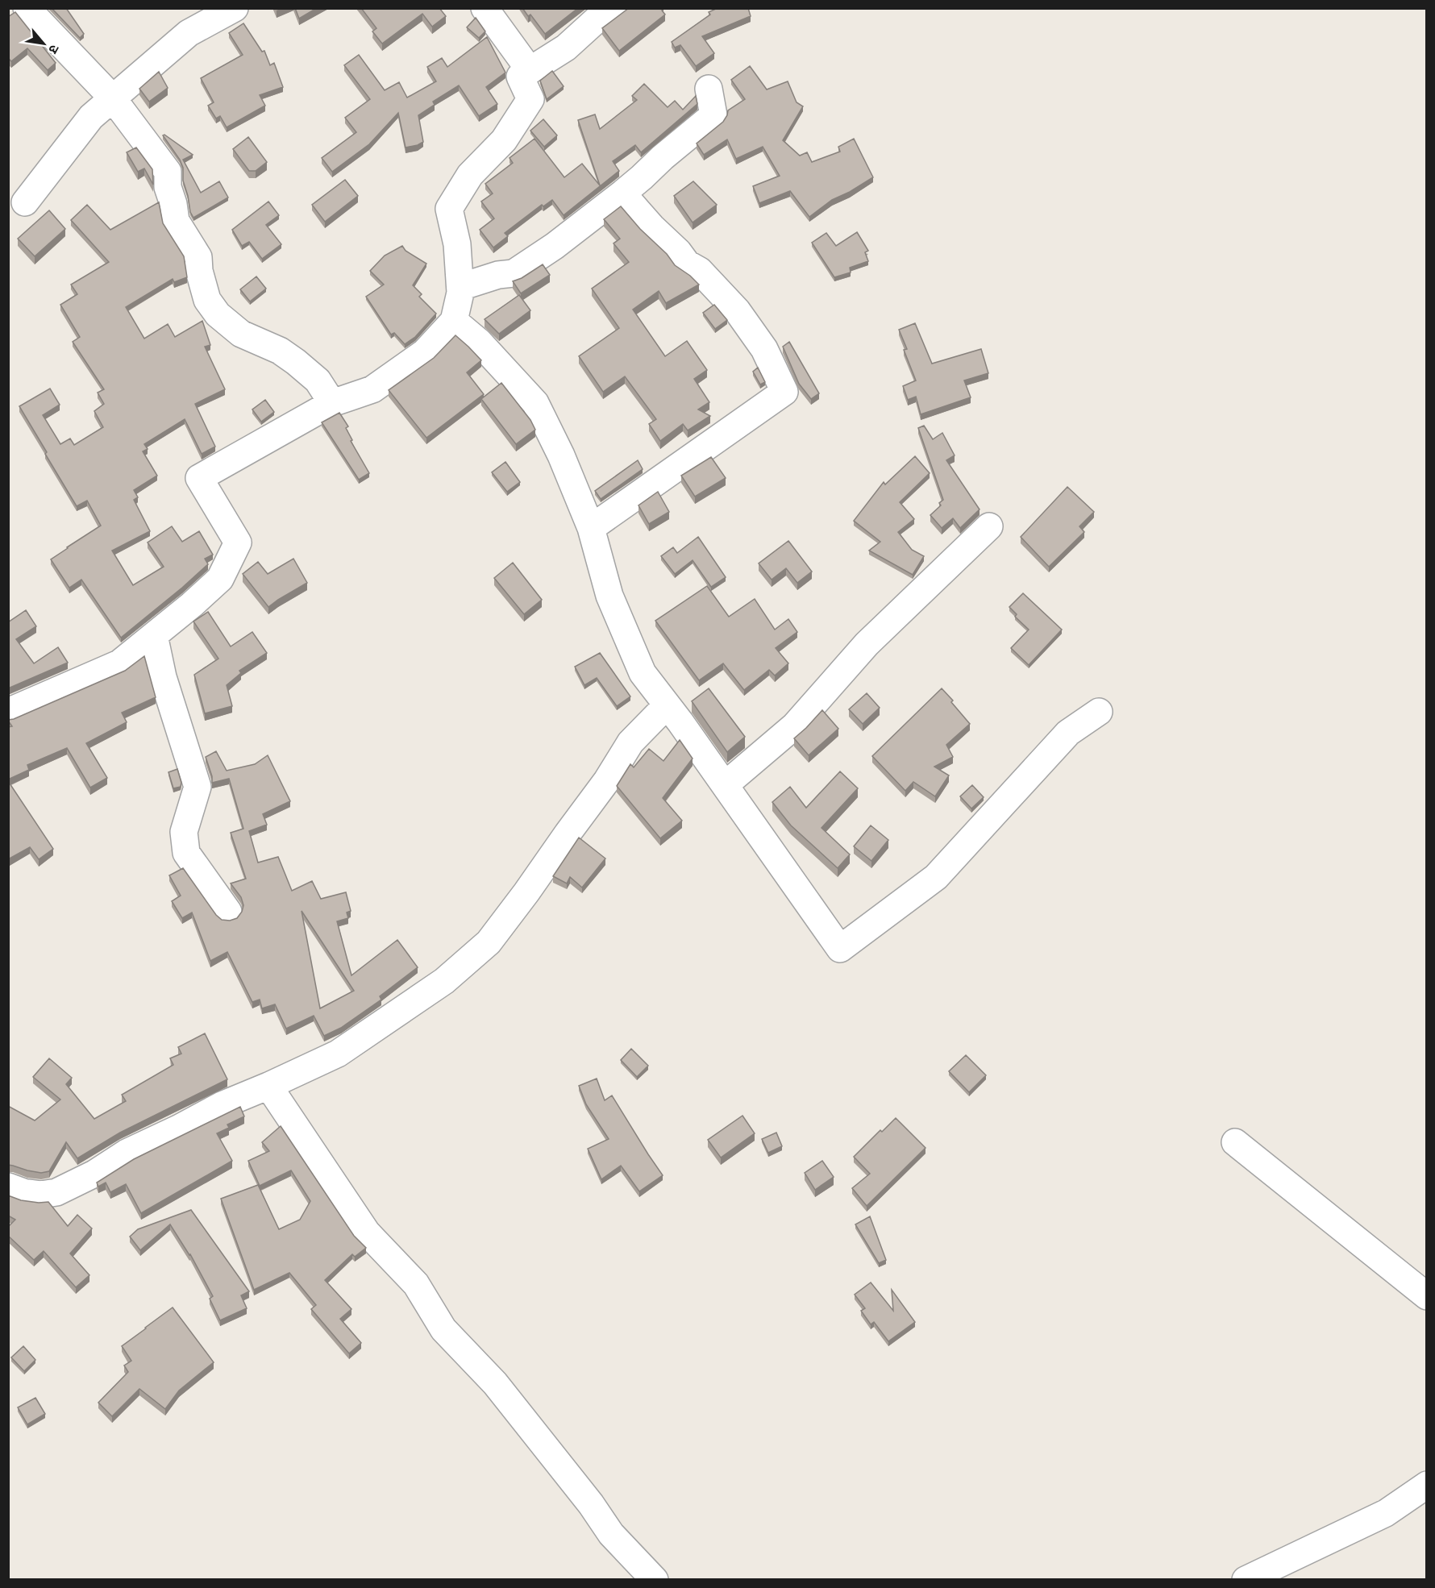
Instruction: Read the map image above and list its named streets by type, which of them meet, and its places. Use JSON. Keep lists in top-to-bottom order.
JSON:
{
  "north": "bottom right"
}
